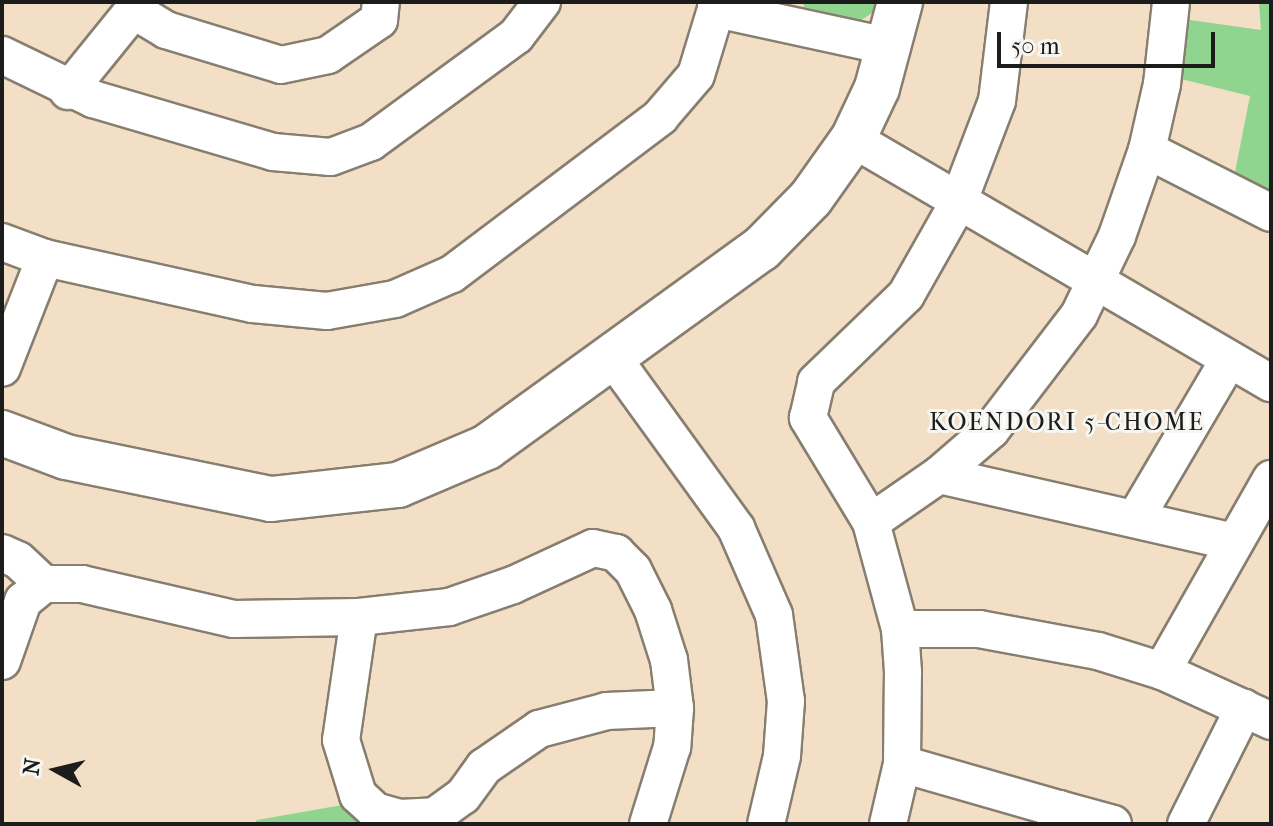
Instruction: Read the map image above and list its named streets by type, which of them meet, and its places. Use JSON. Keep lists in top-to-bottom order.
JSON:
{
  "districts": ["KOENDORI 5-CHOME"],
  "scale_bar": "50 m",
  "north": "left"
}
